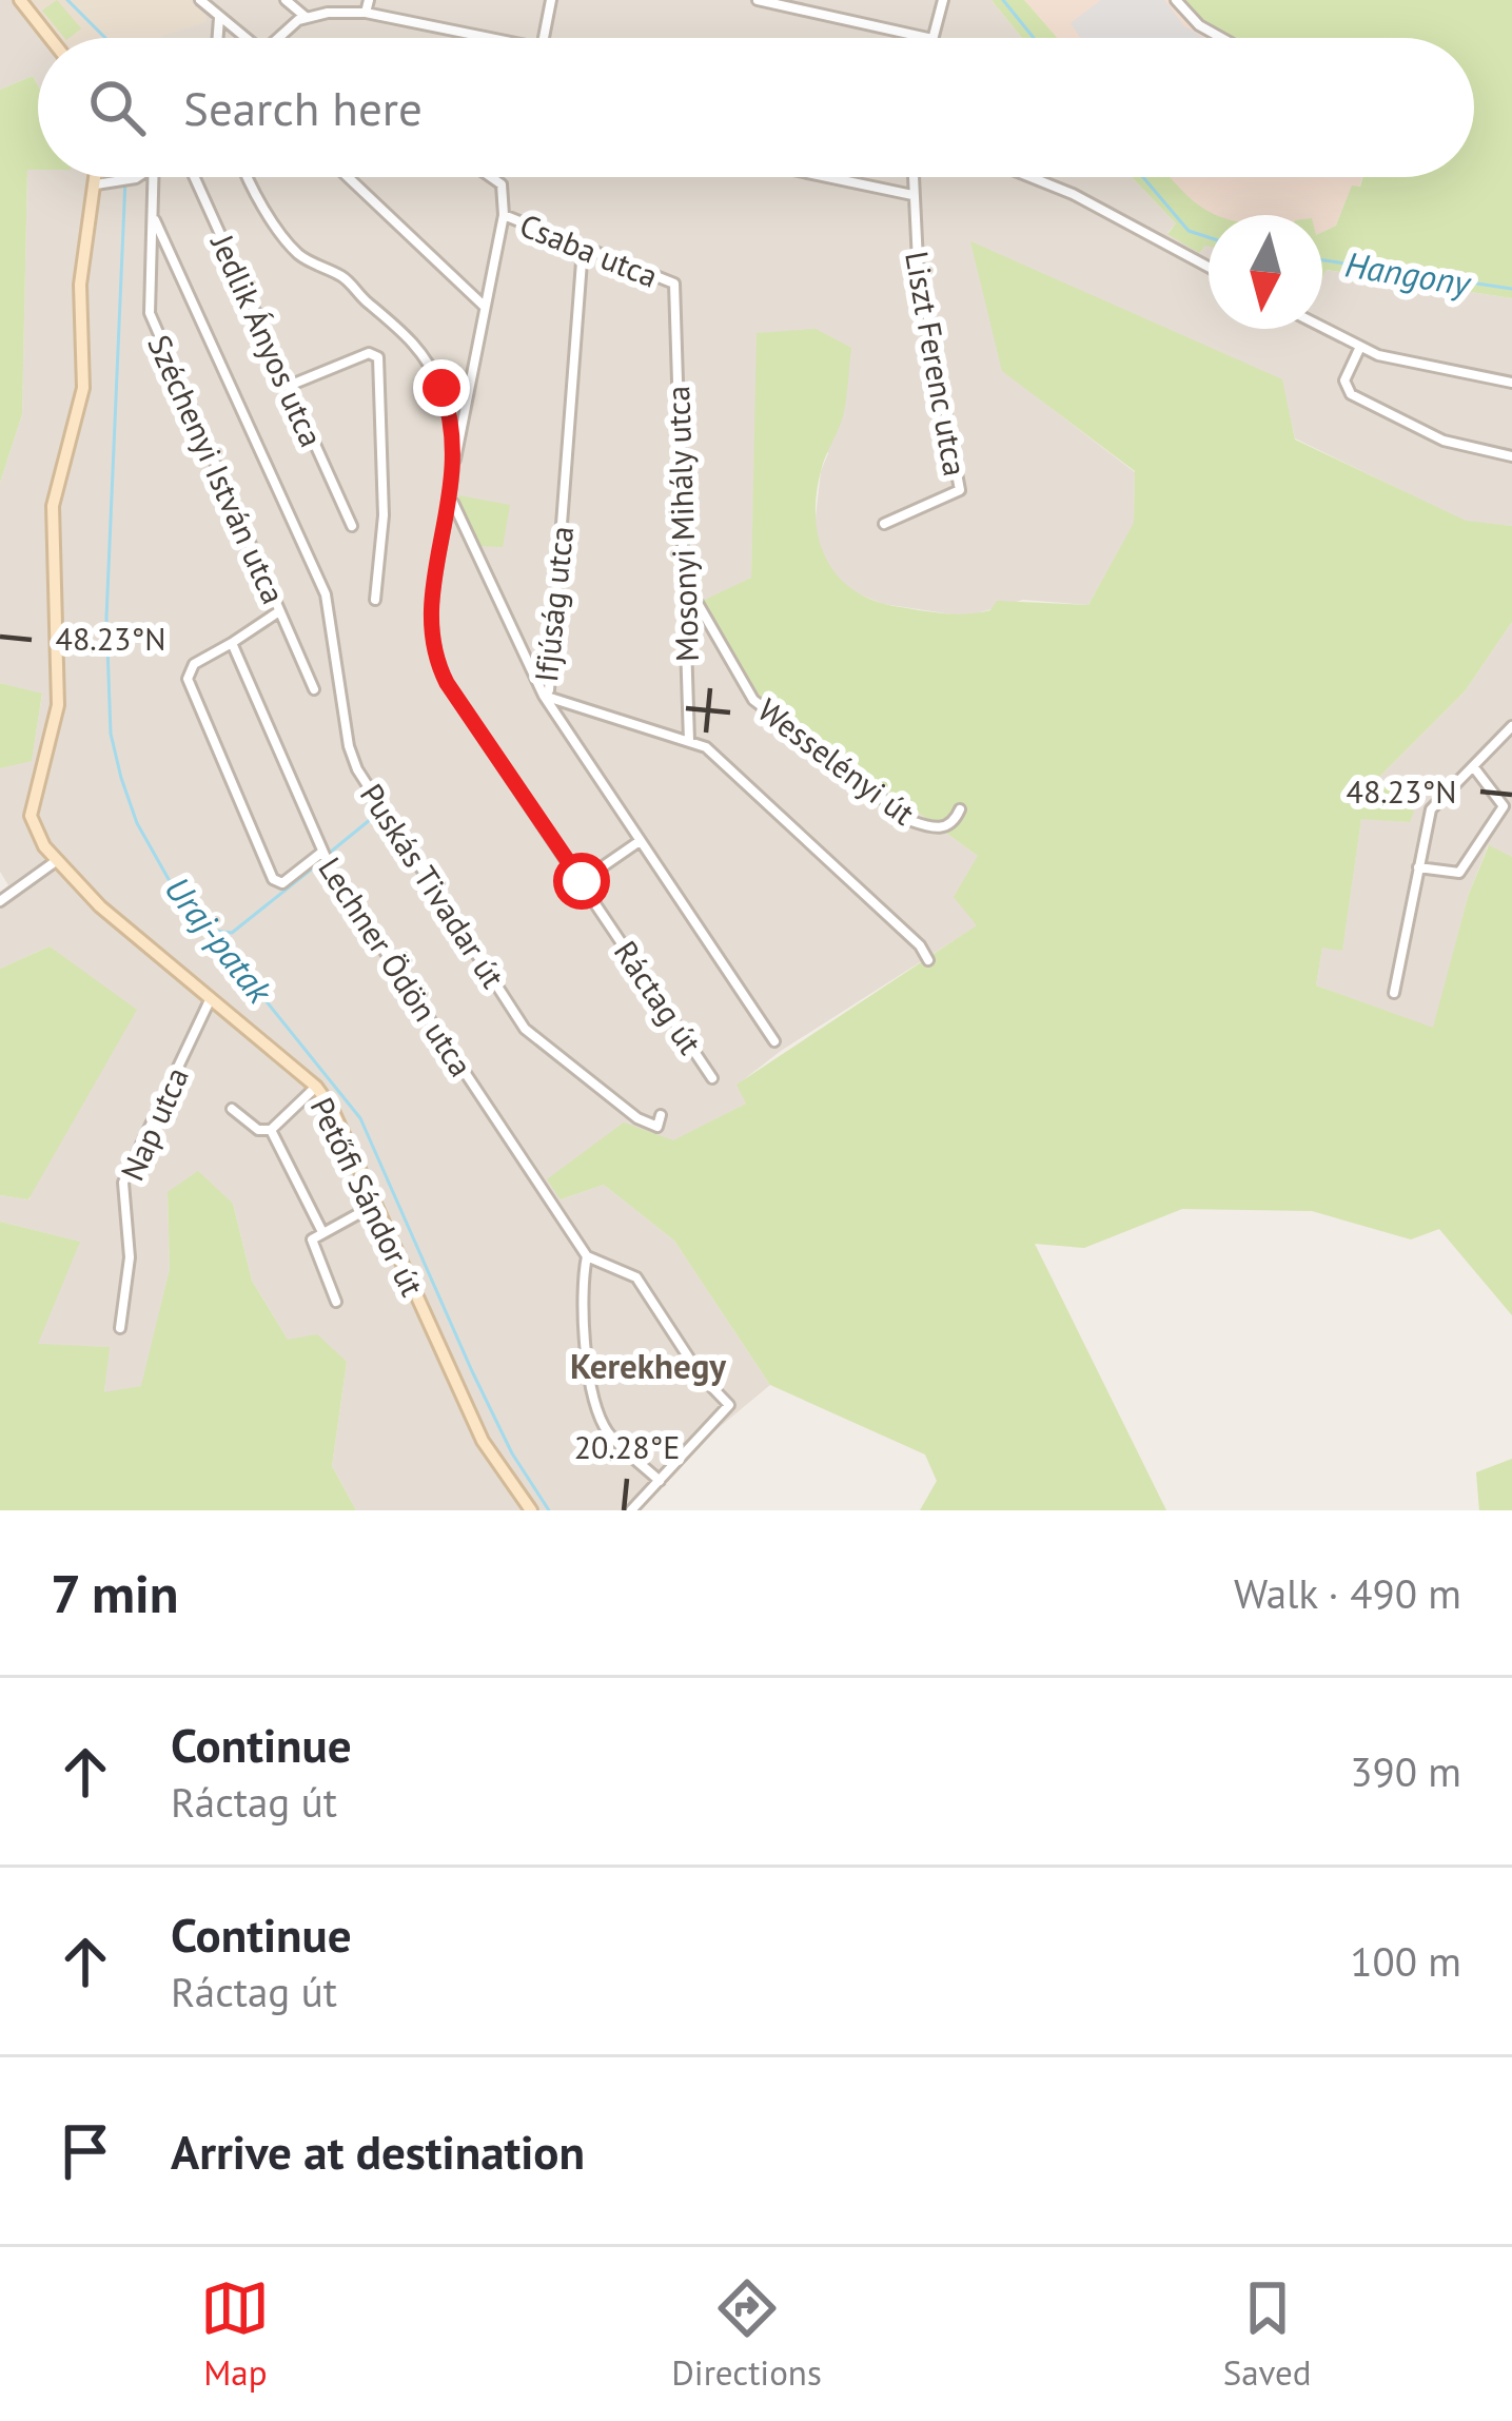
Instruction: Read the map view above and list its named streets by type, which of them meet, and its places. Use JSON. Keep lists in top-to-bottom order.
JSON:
{
  "streets": {
    "street": [
      "Csaba utca",
      "Jedlik Ányos utca",
      "Liszt Ferenc utca",
      "Széchenyi István utca",
      "Mosonyi Mihály utca",
      "Ifjúság utca",
      "Wesselényi út",
      "Puskás Tivadar út",
      "Lechner Ödön utca",
      "Ráctag út",
      "Nap utca",
      "Petőfi Sándor út"
    ]
  },
  "crossings": [
    ["Csaba utca", "Mosonyi Mihály utca"],
    ["Csaba utca", "Ifjúság utca"],
    ["Széchenyi István utca", "Puskás Tivadar út"],
    ["Mosonyi Mihály utca", "Wesselényi út"],
    ["Nap utca", "Petőfi Sándor út"]
  ],
  "districts": ["Kerekhegy"],
  "water": ["Hangony", "Uraj-patak"],
  "north": "bottom",
  "page": {
    "search": "Search here",
    "heading": ["7 min", "Walk · 490 m"],
    "list": [
      ["Continue", "Ráctag út", "390 m"],
      ["Continue", "Ráctag út", "100 m"],
      "Arrive at destination"
    ],
    "nav": ["Map", "Directions", "Saved"]
  },
  "coordinates": ["48.23°N", "20.28°E"]
}
